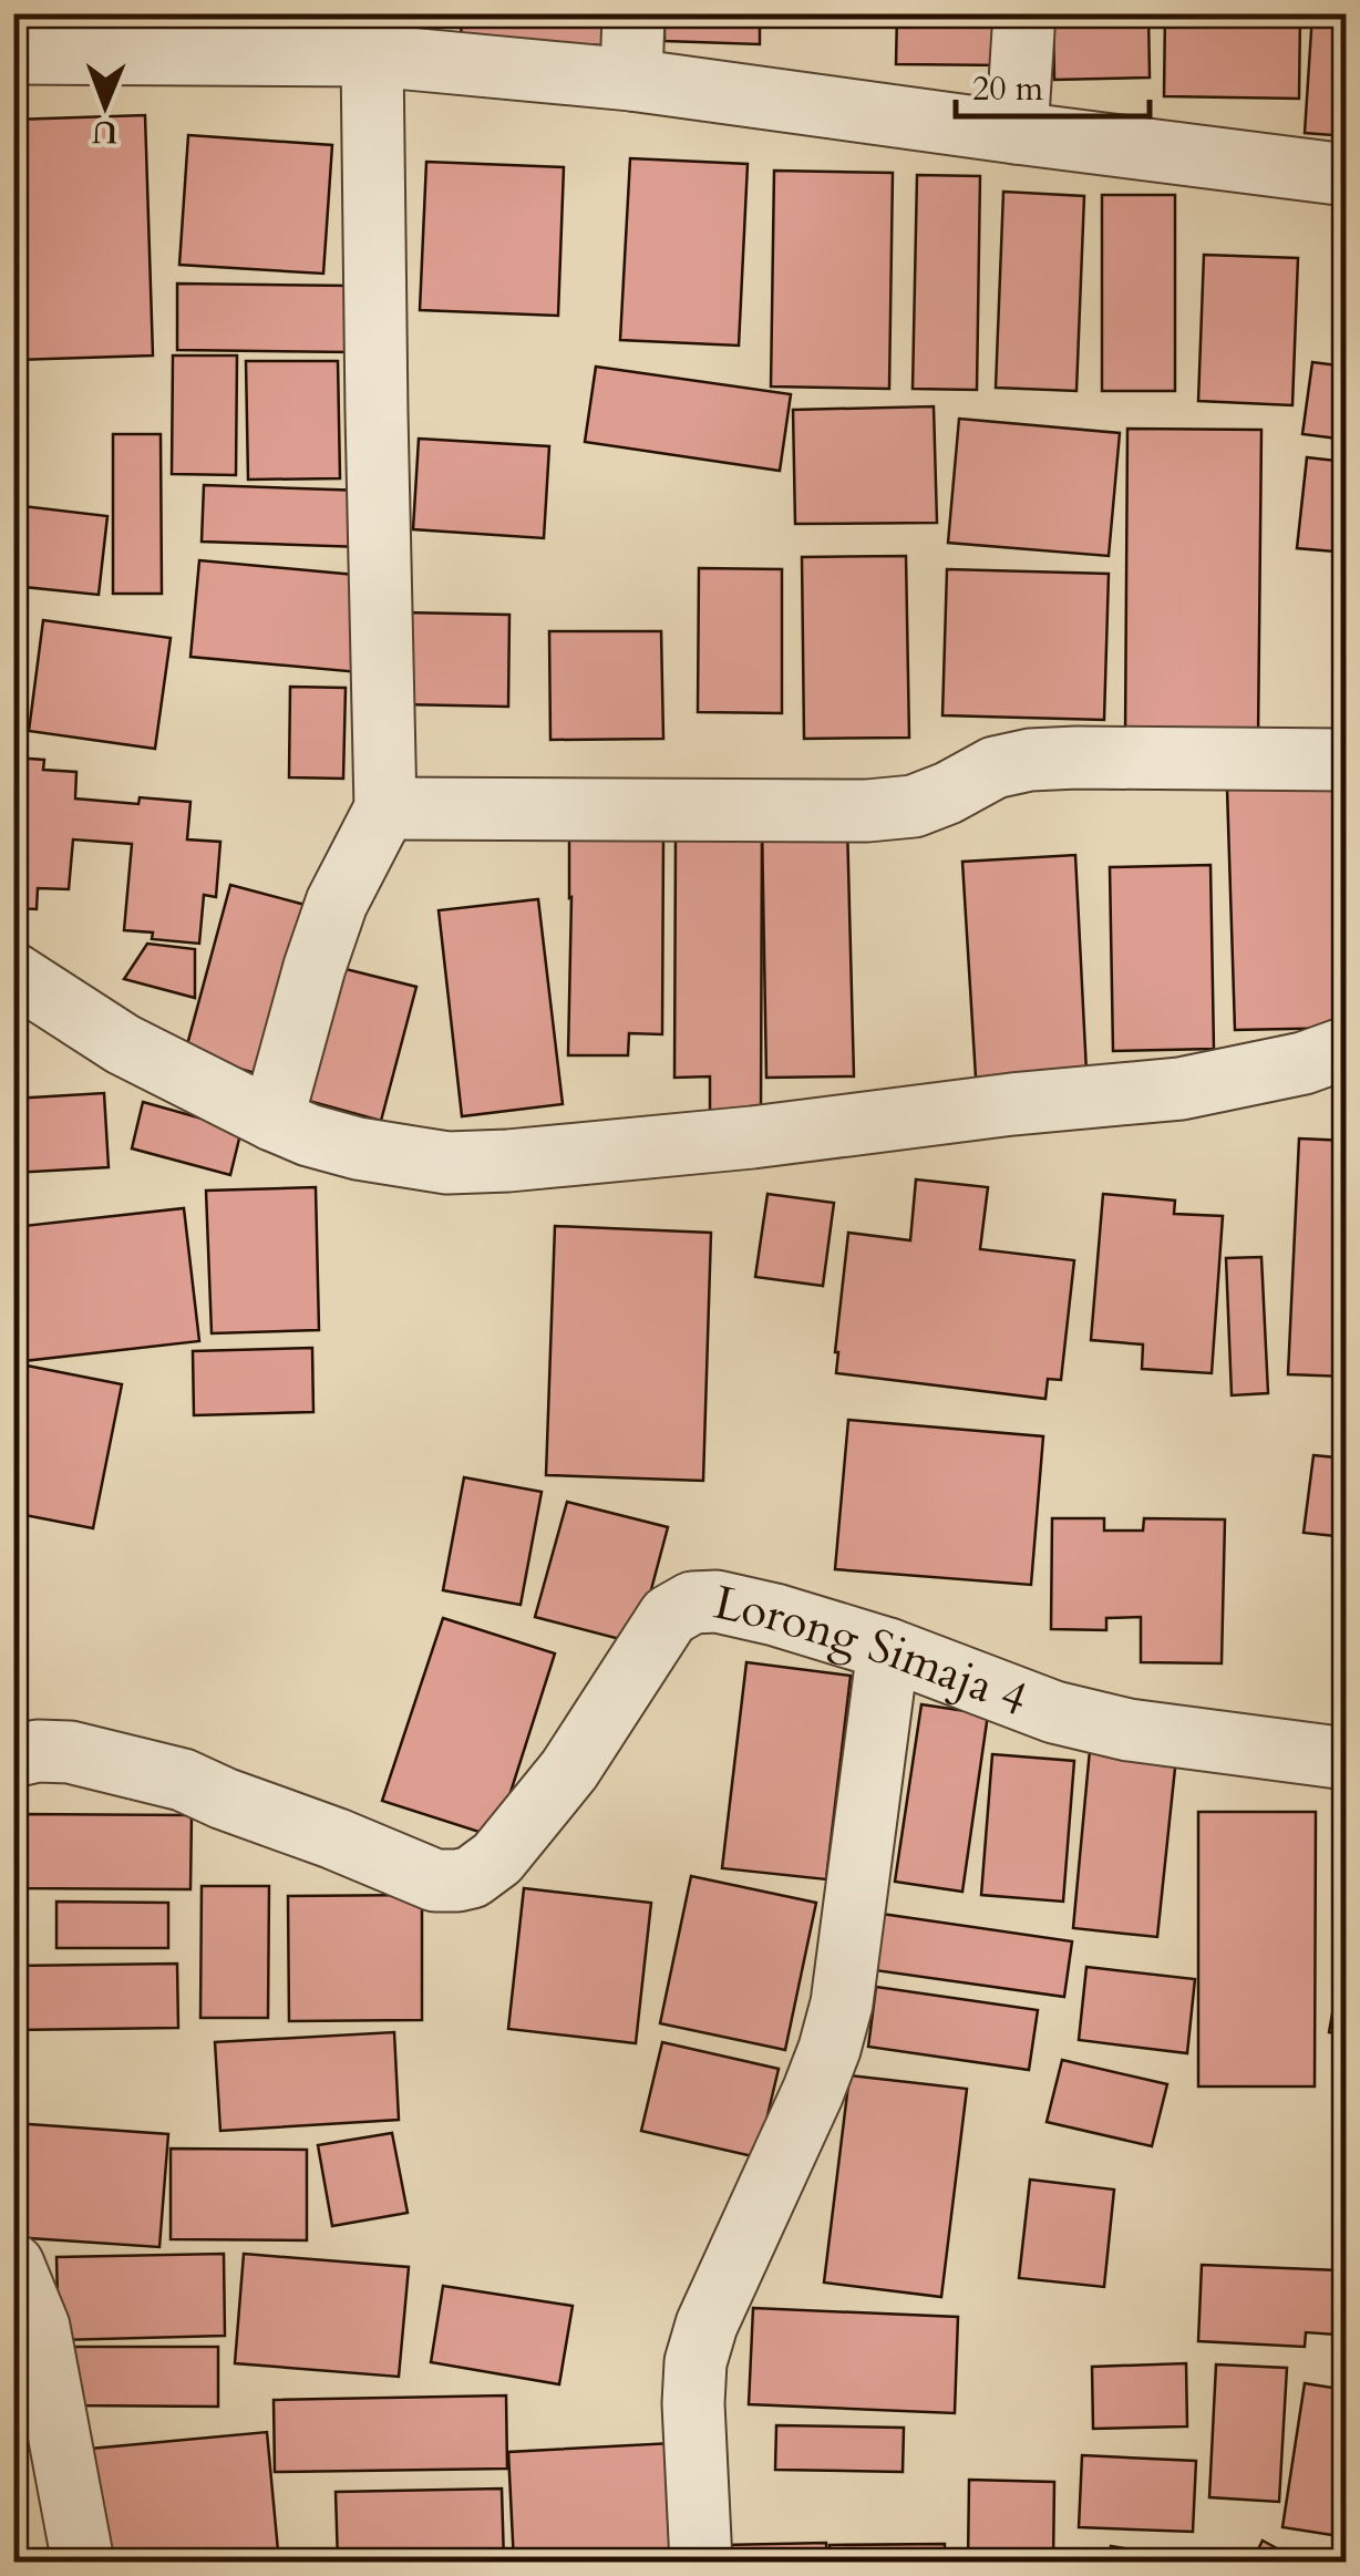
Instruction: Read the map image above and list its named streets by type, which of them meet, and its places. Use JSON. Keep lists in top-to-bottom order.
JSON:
{
  "streets": {
    "street": ["Lorong Simaja 4"]
  },
  "scale_bar": "20 m",
  "north": "bottom"
}
